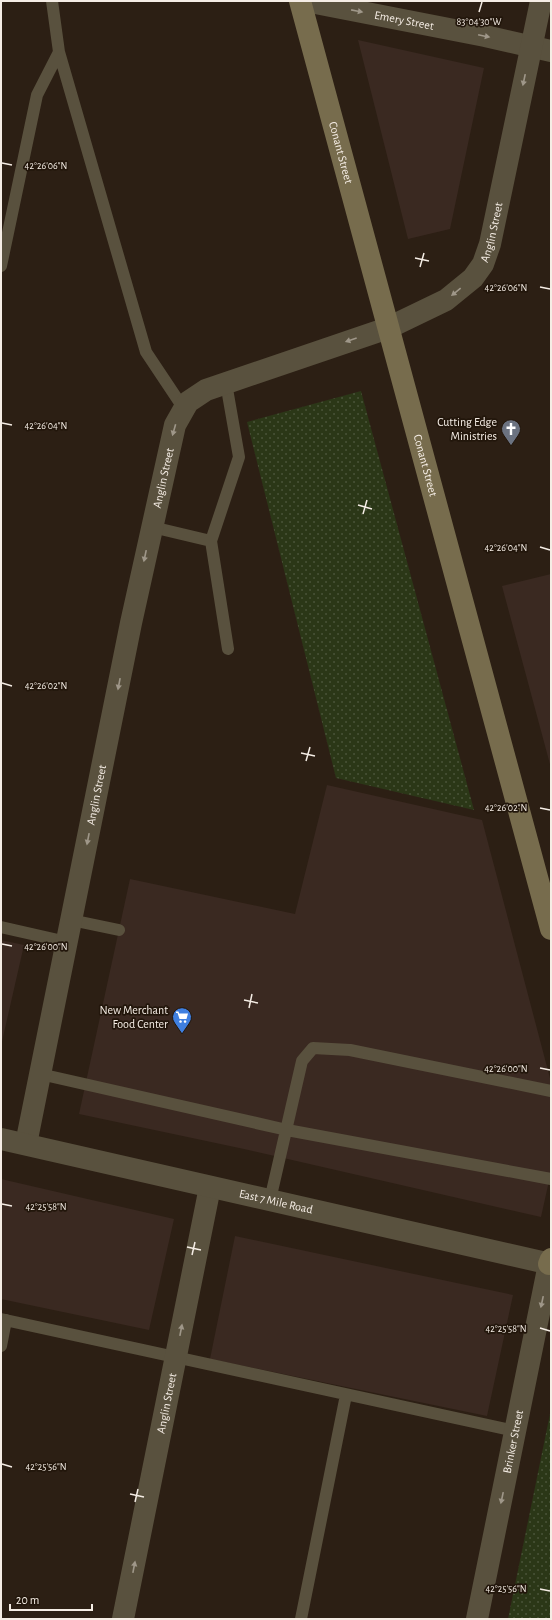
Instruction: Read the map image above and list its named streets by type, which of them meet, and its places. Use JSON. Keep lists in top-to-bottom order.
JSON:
{
  "streets": {
    "main road": ["Conant Street"],
    "street": [
      "Emery Street",
      "Anglin Street",
      "East 7 Mile Road",
      "Brinker Street"
    ]
  },
  "crossings": [
    ["Emery Street", "Anglin Street"],
    ["Conant Street", "Anglin Street"],
    ["Anglin Street", "East 7 Mile Road"],
    ["East 7 Mile Road", "Brinker Street"]
  ],
  "one_way": ["Emery Street", "Brinker Street"],
  "places": {
    "church": ["Cutting Edge Ministries"],
    "supermarket": ["New Merchant Food Center"]
  },
  "scale_bar": "20 m",
  "coordinates": [
    "83°04'30\"W",
    "42°26'06\"N",
    "42°26'04\"N",
    "42°26'02\"N",
    "42°26'00\"N",
    "42°25'58\"N",
    "42°25'56\"N"
  ]
}
